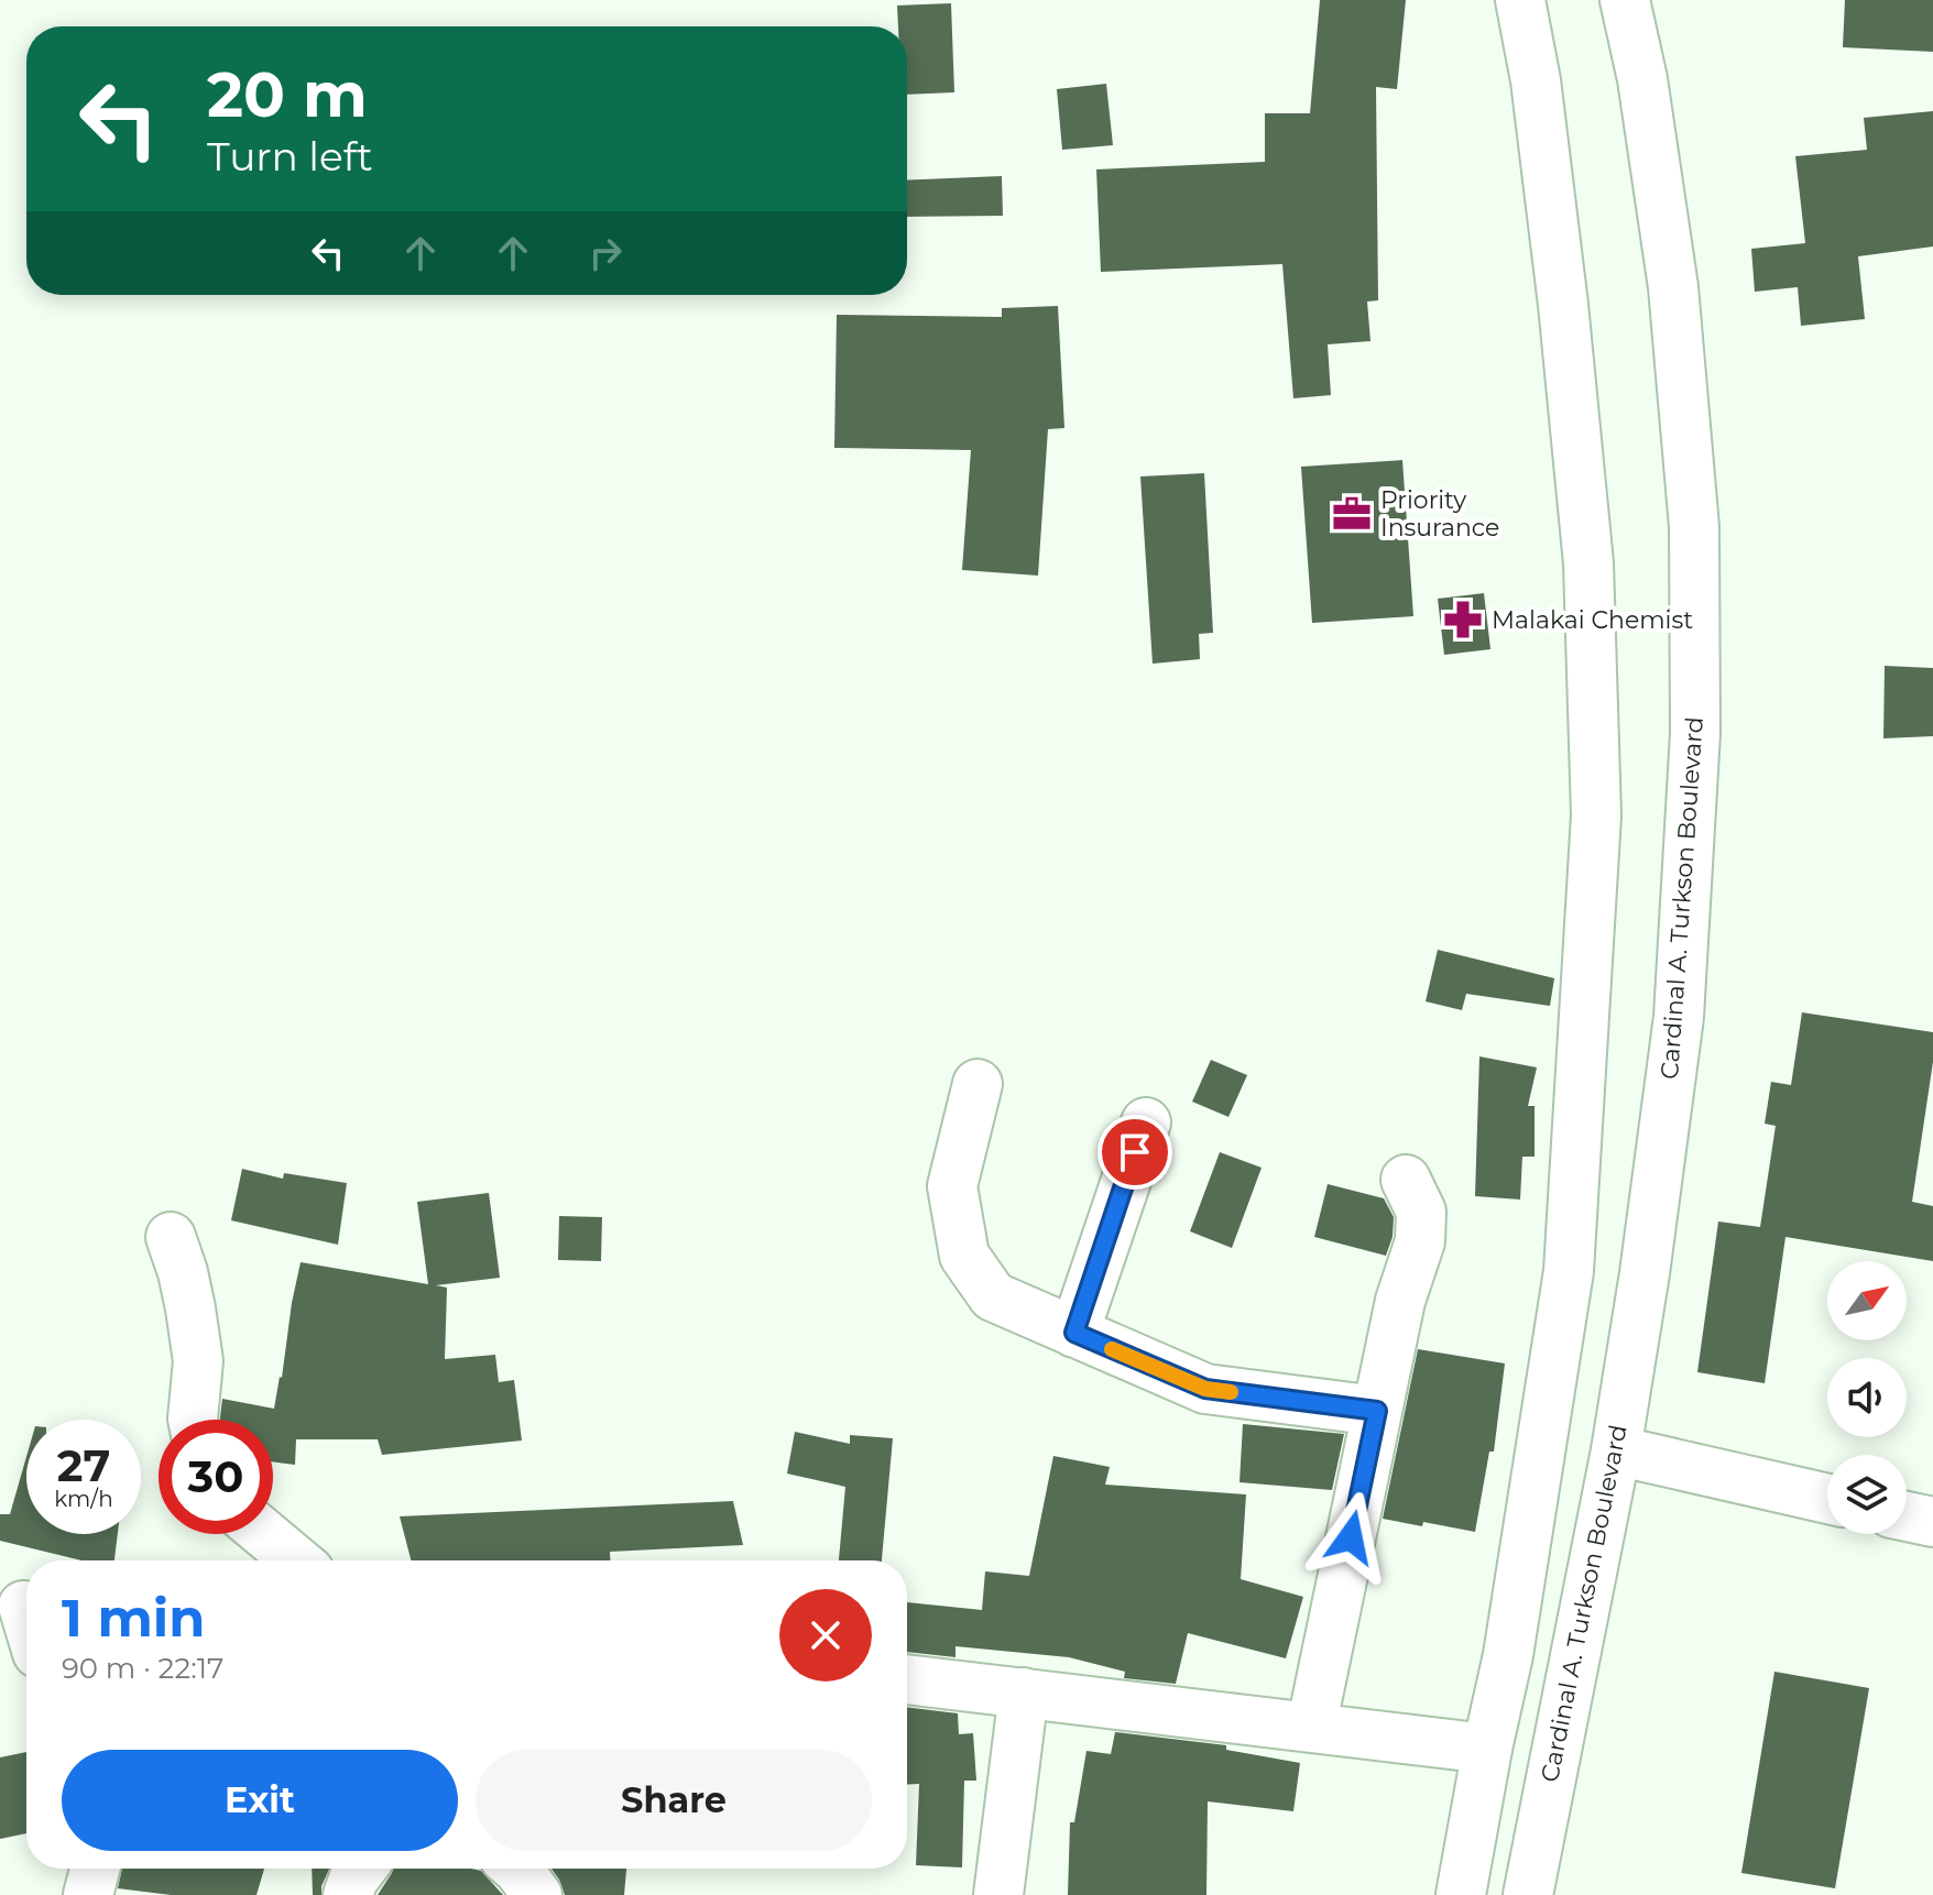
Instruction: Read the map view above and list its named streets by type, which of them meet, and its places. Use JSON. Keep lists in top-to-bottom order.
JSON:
{
  "streets": {
    "street": ["Cardinal A. Turkson Boulevard"]
  },
  "places": {
    "office": ["Priority Insurance"],
    "pharmacy": ["Malakai Chemist"]
  },
  "north": "top right",
  "page": {
    "turn": ["20 m", "Turn left"],
    "speed": "27 km/h",
    "limit": "30",
    "heading": ["1 min", "90 m · 22:17"],
    "buttons": ["Exit", "Share"]
  }
}
